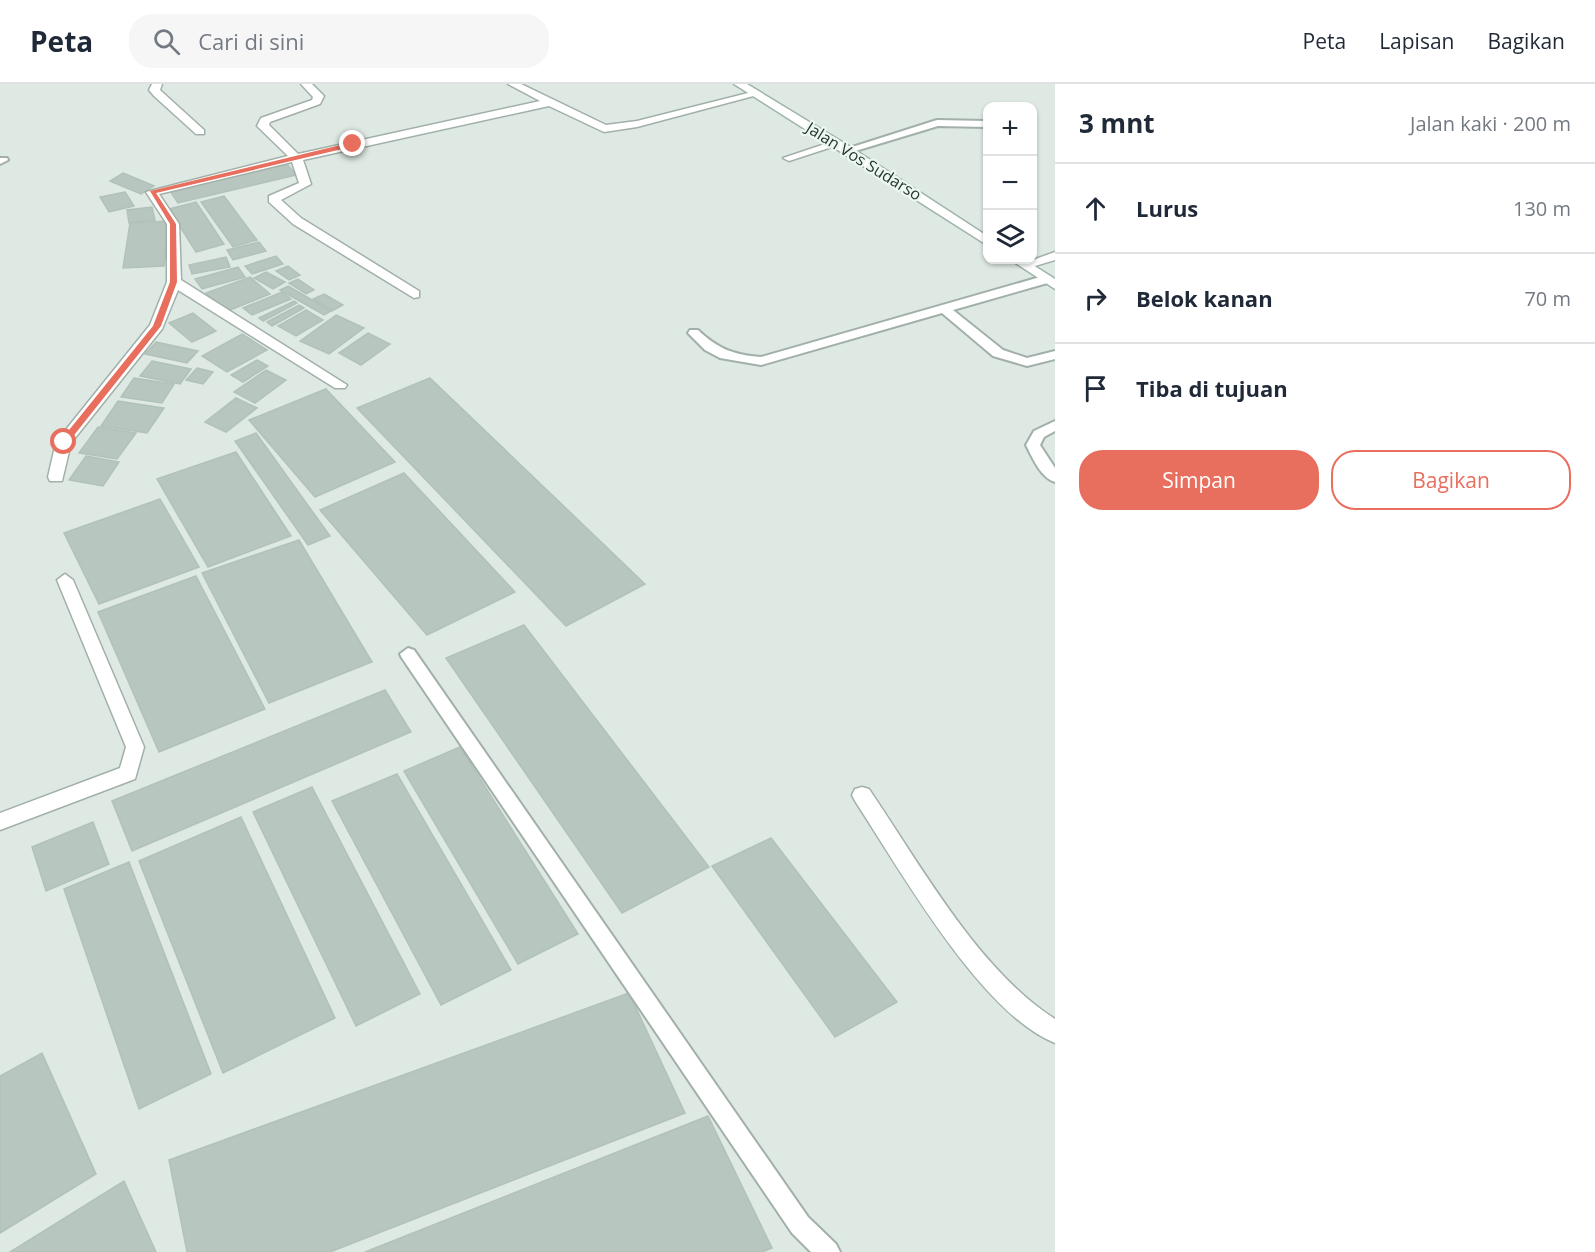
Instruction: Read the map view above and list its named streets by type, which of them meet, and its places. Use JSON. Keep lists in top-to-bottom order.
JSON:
{
  "streets": {
    "street": ["Jalan Vos Sudarso"]
  },
  "page": {
    "header": "Peta",
    "search": "Cari di sini",
    "nav": ["Peta", "Lapisan", "Bagikan"],
    "heading": ["3 mnt", "Jalan kaki · 200 m"],
    "map_buttons": ["+", "−"],
    "list": [
      ["Lurus", "130 m"],
      ["Belok kanan", "70 m"],
      "Tiba di tujuan"
    ],
    "buttons": ["Simpan", "Bagikan"]
  }
}
